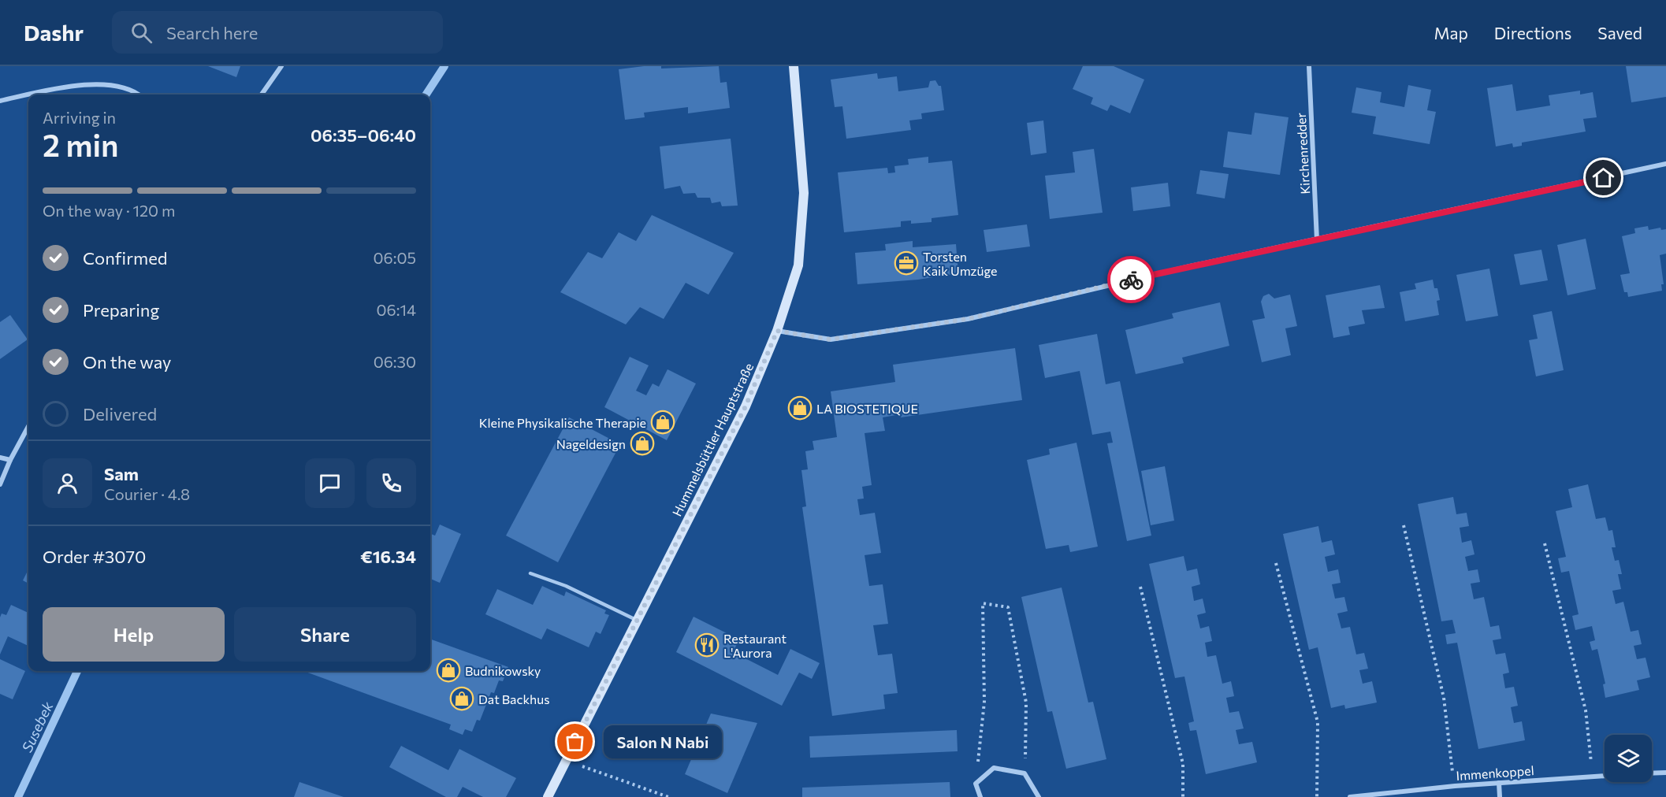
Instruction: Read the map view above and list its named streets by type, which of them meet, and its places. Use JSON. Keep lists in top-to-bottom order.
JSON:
{
  "streets": {
    "main road": ["Hummelsbüttler Hauptstraße"],
    "street": ["Kirchenredder", "Immenkoppel"]
  },
  "water": ["Susebek"],
  "places": {
    "office": ["Torsten Kaik Umzüge"],
    "shop": [
      "LA BIOSTETIQUE",
      "Kleine Physikalische Therapie",
      "Nageldesign",
      "Budnikowsky",
      "Dat Backhus"
    ],
    "restaurant": ["Restaurant L'Aurora"],
    "other": ["Salon N Nabi"]
  },
  "page": {
    "header": "Dashr",
    "search": "Search here",
    "nav": ["Map", "Directions", "Saved"],
    "heading": ["2 min", "Arriving in", "06:35–06:40"],
    "panel": [
      "Sam",
      "Courier · 4.8",
      "Order #3070",
      "€16.34"
    ],
    "bar": "On the way · 120 m",
    "list": [
      ["Confirmed", "06:05"],
      ["Preparing", "06:14"],
      ["On the way", "06:30"],
      "Delivered"
    ],
    "buttons": ["Help", "Share"],
    "bubble": "Salon N Nabi"
  }
}
